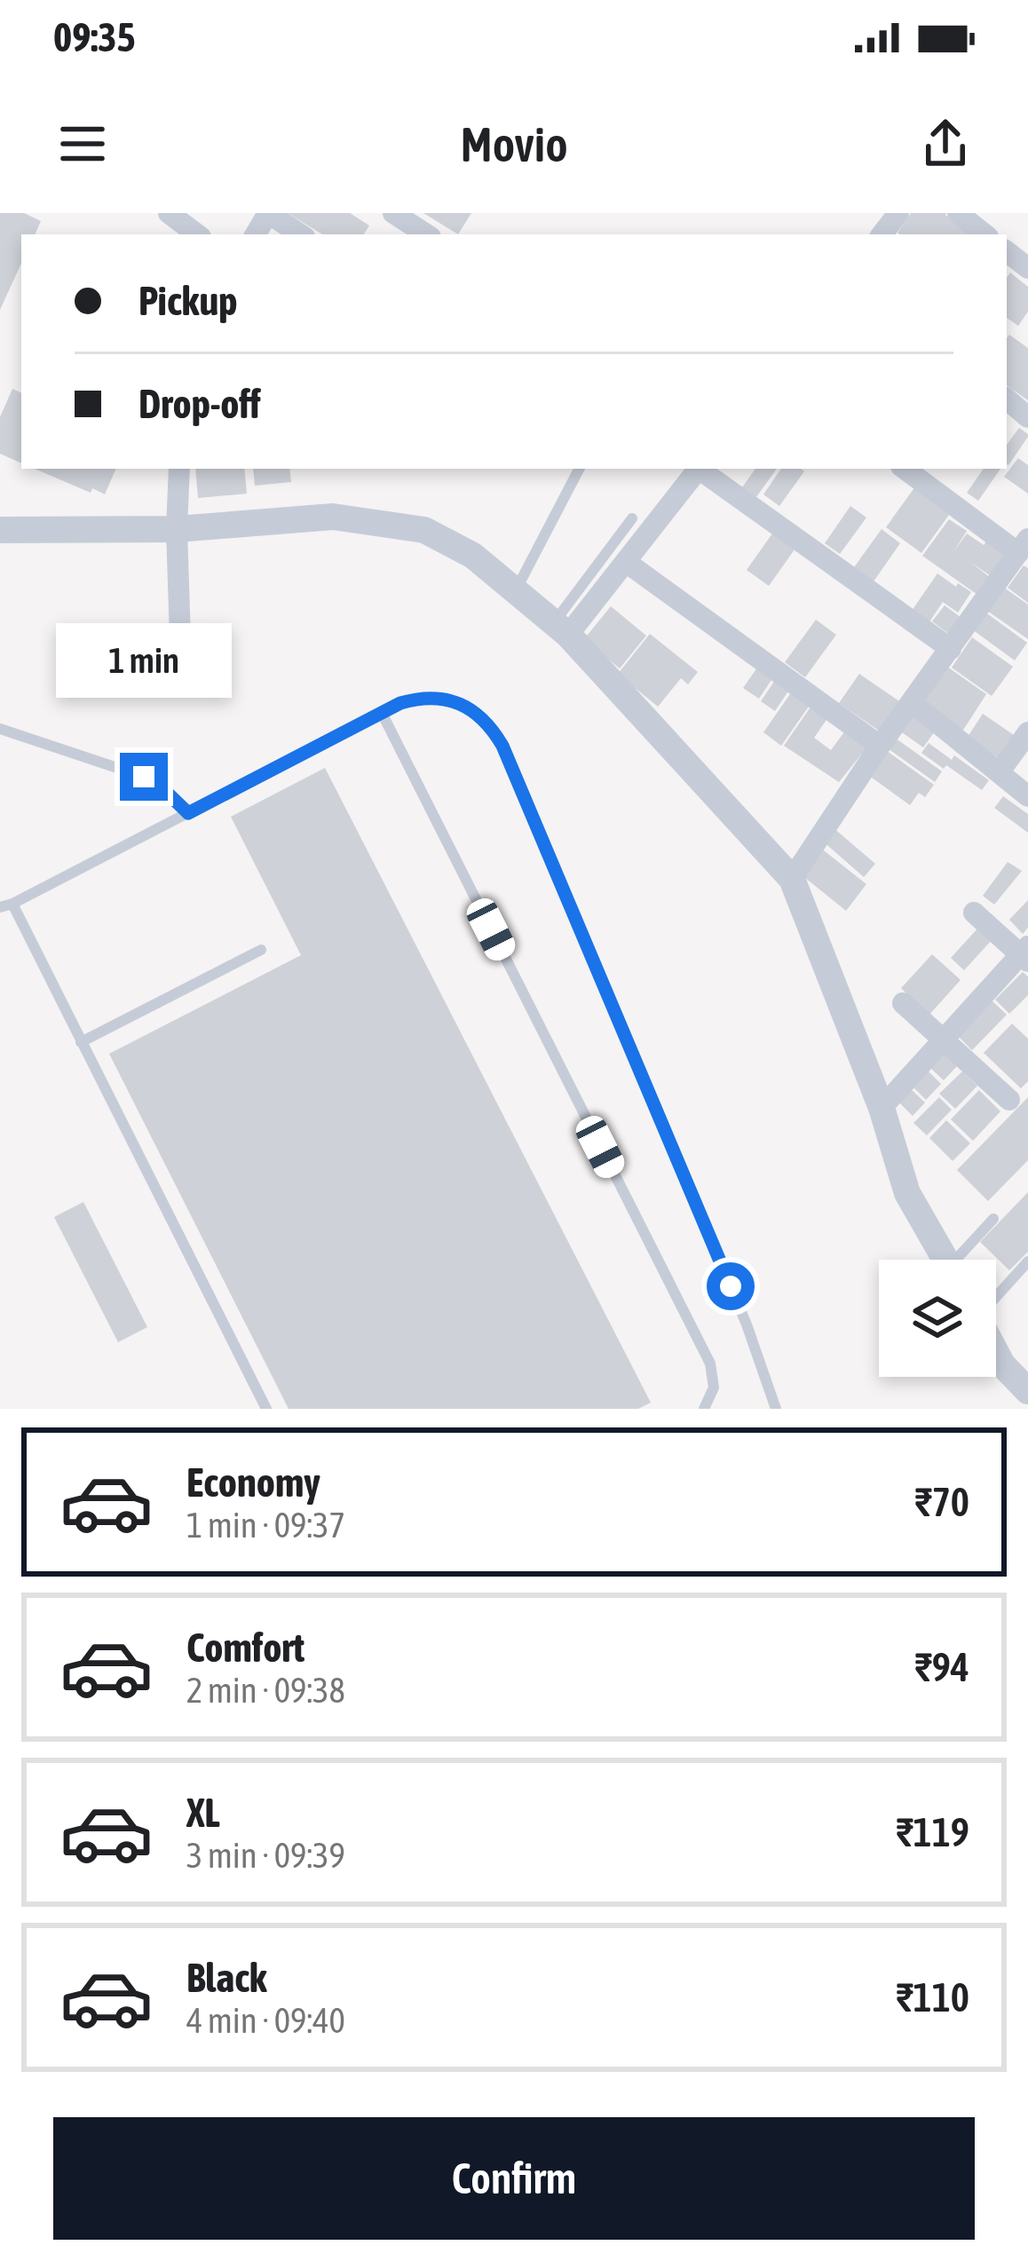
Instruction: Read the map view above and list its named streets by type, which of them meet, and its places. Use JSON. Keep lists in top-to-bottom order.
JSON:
{
  "page": {
    "status": "09:35",
    "header": "Movio",
    "banner": ["Pickup", "Drop-off"],
    "bubble": "1 min",
    "list": [
      {
        "name": "Economy",
        "note": "1 min · 09:37",
        "value": "₹70"
      },
      {
        "name": "Comfort",
        "note": "2 min · 09:38",
        "value": "₹94"
      },
      {
        "name": "XL",
        "note": "3 min · 09:39",
        "value": "₹119"
      },
      {
        "name": "Black",
        "note": "4 min · 09:40",
        "value": "₹110"
      }
    ],
    "buttons": "Confirm"
  }
}
